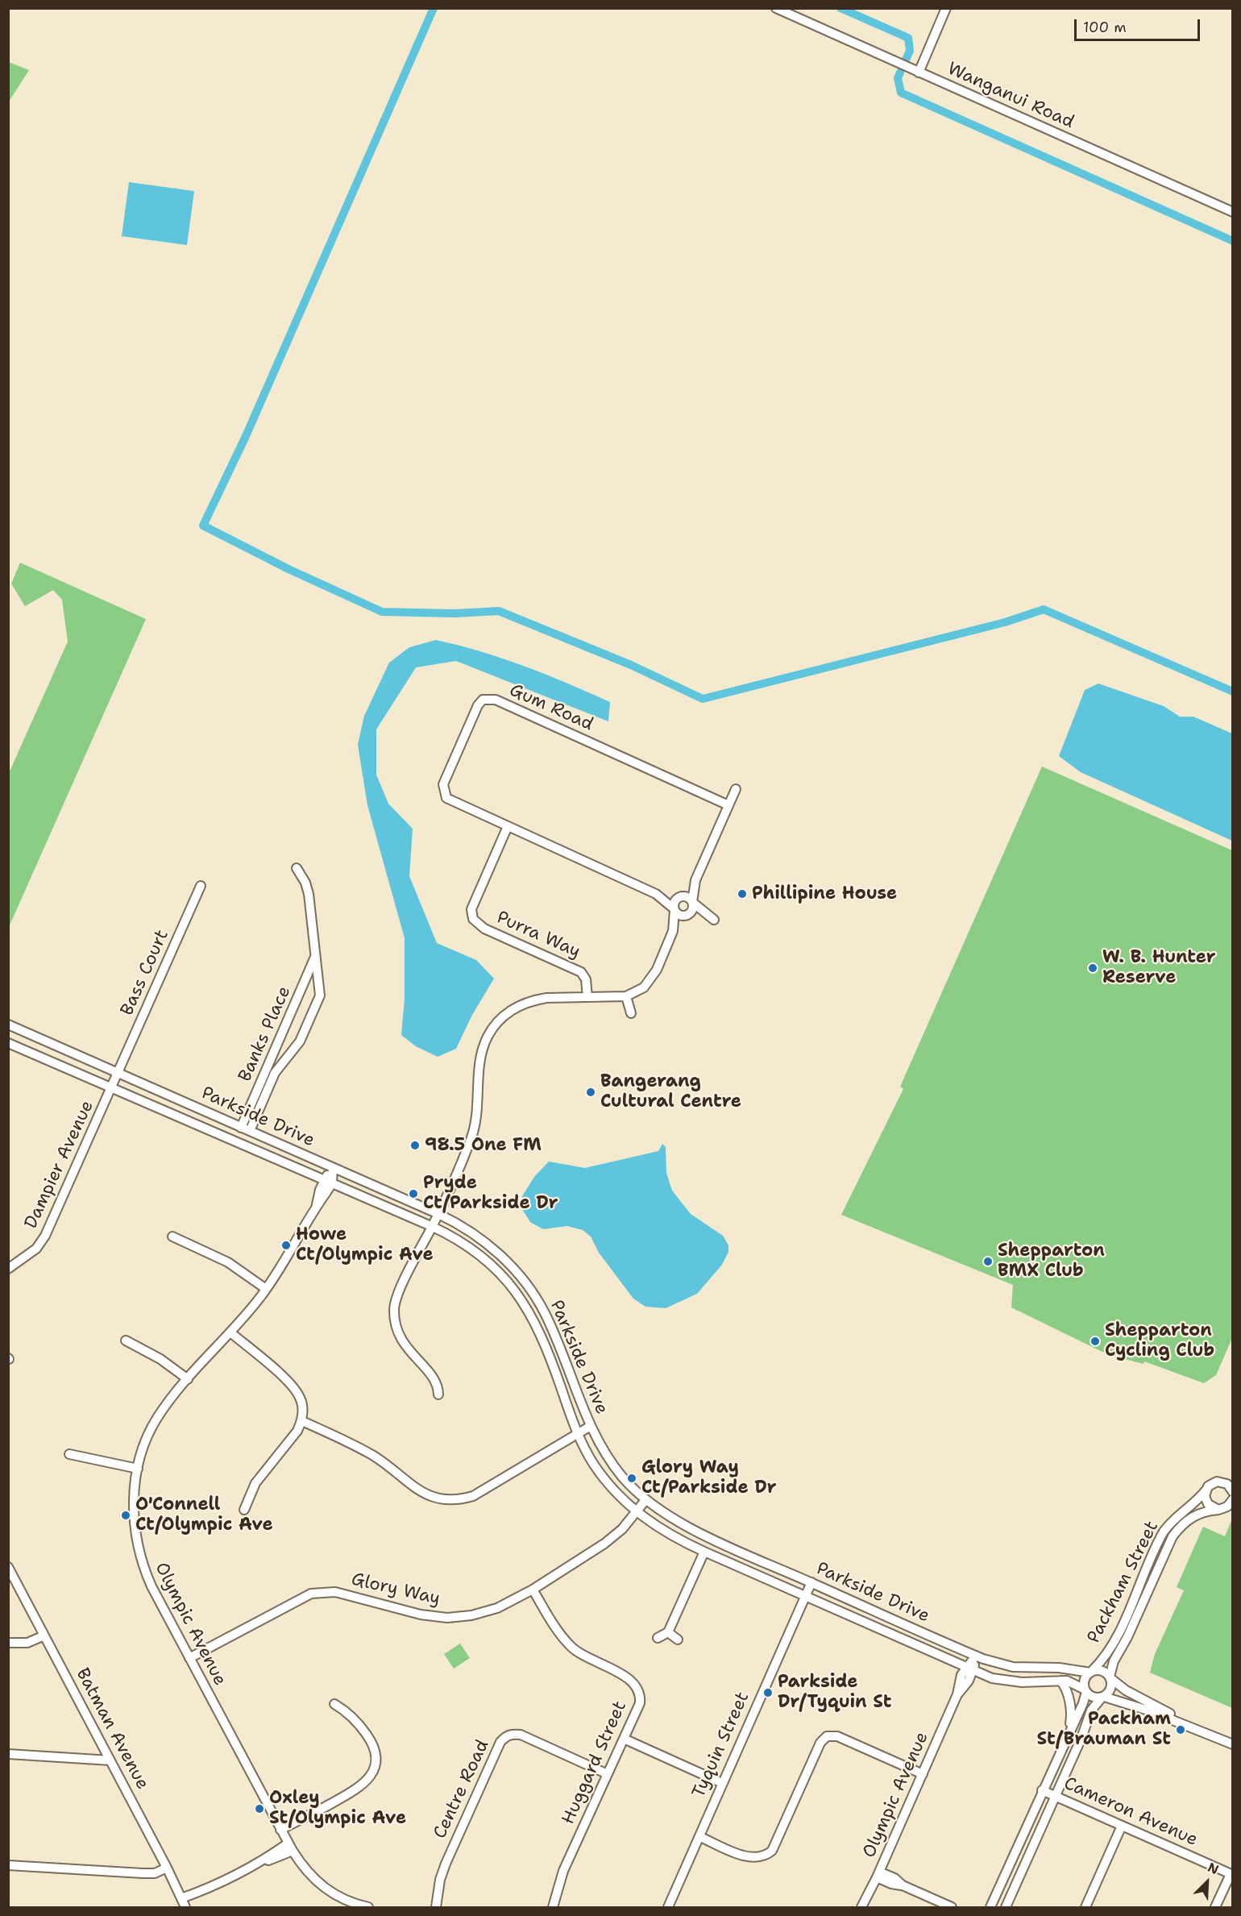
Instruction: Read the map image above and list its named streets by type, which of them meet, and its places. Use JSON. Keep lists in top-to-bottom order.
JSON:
{
  "streets": {
    "street": [
      "Wanganui Road",
      "Gum Road",
      "Purra Way",
      "Bass Court",
      "Banks Place",
      "Parkside Drive",
      "Dampier Avenue",
      "Packham Street",
      "Glory Way",
      "Olympic Avenue",
      "Batman Avenue",
      "Tyquin Street",
      "Huggard Street",
      "Centre Road",
      "Cameron Avenue"
    ]
  },
  "crossings": [
    ["Gum Road", "Purra Way"],
    ["Bass Court", "Parkside Drive"],
    ["Bass Court", "Dampier Avenue"],
    ["Banks Place", "Parkside Drive"],
    ["Parkside Drive", "Dampier Avenue"],
    ["Parkside Drive", "Packham Street"],
    ["Parkside Drive", "Glory Way"],
    ["Parkside Drive", "Olympic Avenue"],
    ["Parkside Drive", "Tyquin Street"],
    ["Glory Way", "Olympic Avenue"],
    ["Glory Way", "Huggard Street"],
    ["Huggard Street", "Centre Road"]
  ],
  "places": [
    "Phillipine House",
    "W. B. Hunter Reserve",
    "Bangerang Cultural Centre",
    "98.5 One FM",
    "Pryde Ct/Parkside Dr",
    "Howe Ct/Olympic Ave",
    "Shepparton BMX Club",
    "Shepparton Cycling Club",
    "Glory Way Ct/Parkside Dr",
    "O'Connell Ct/Olympic Ave",
    "Parkside Dr/Tyquin St",
    "Packham St/Brauman St",
    "Oxley St/Olympic Ave"
  ],
  "scale_bar": "100 m",
  "north": "top right"
}
